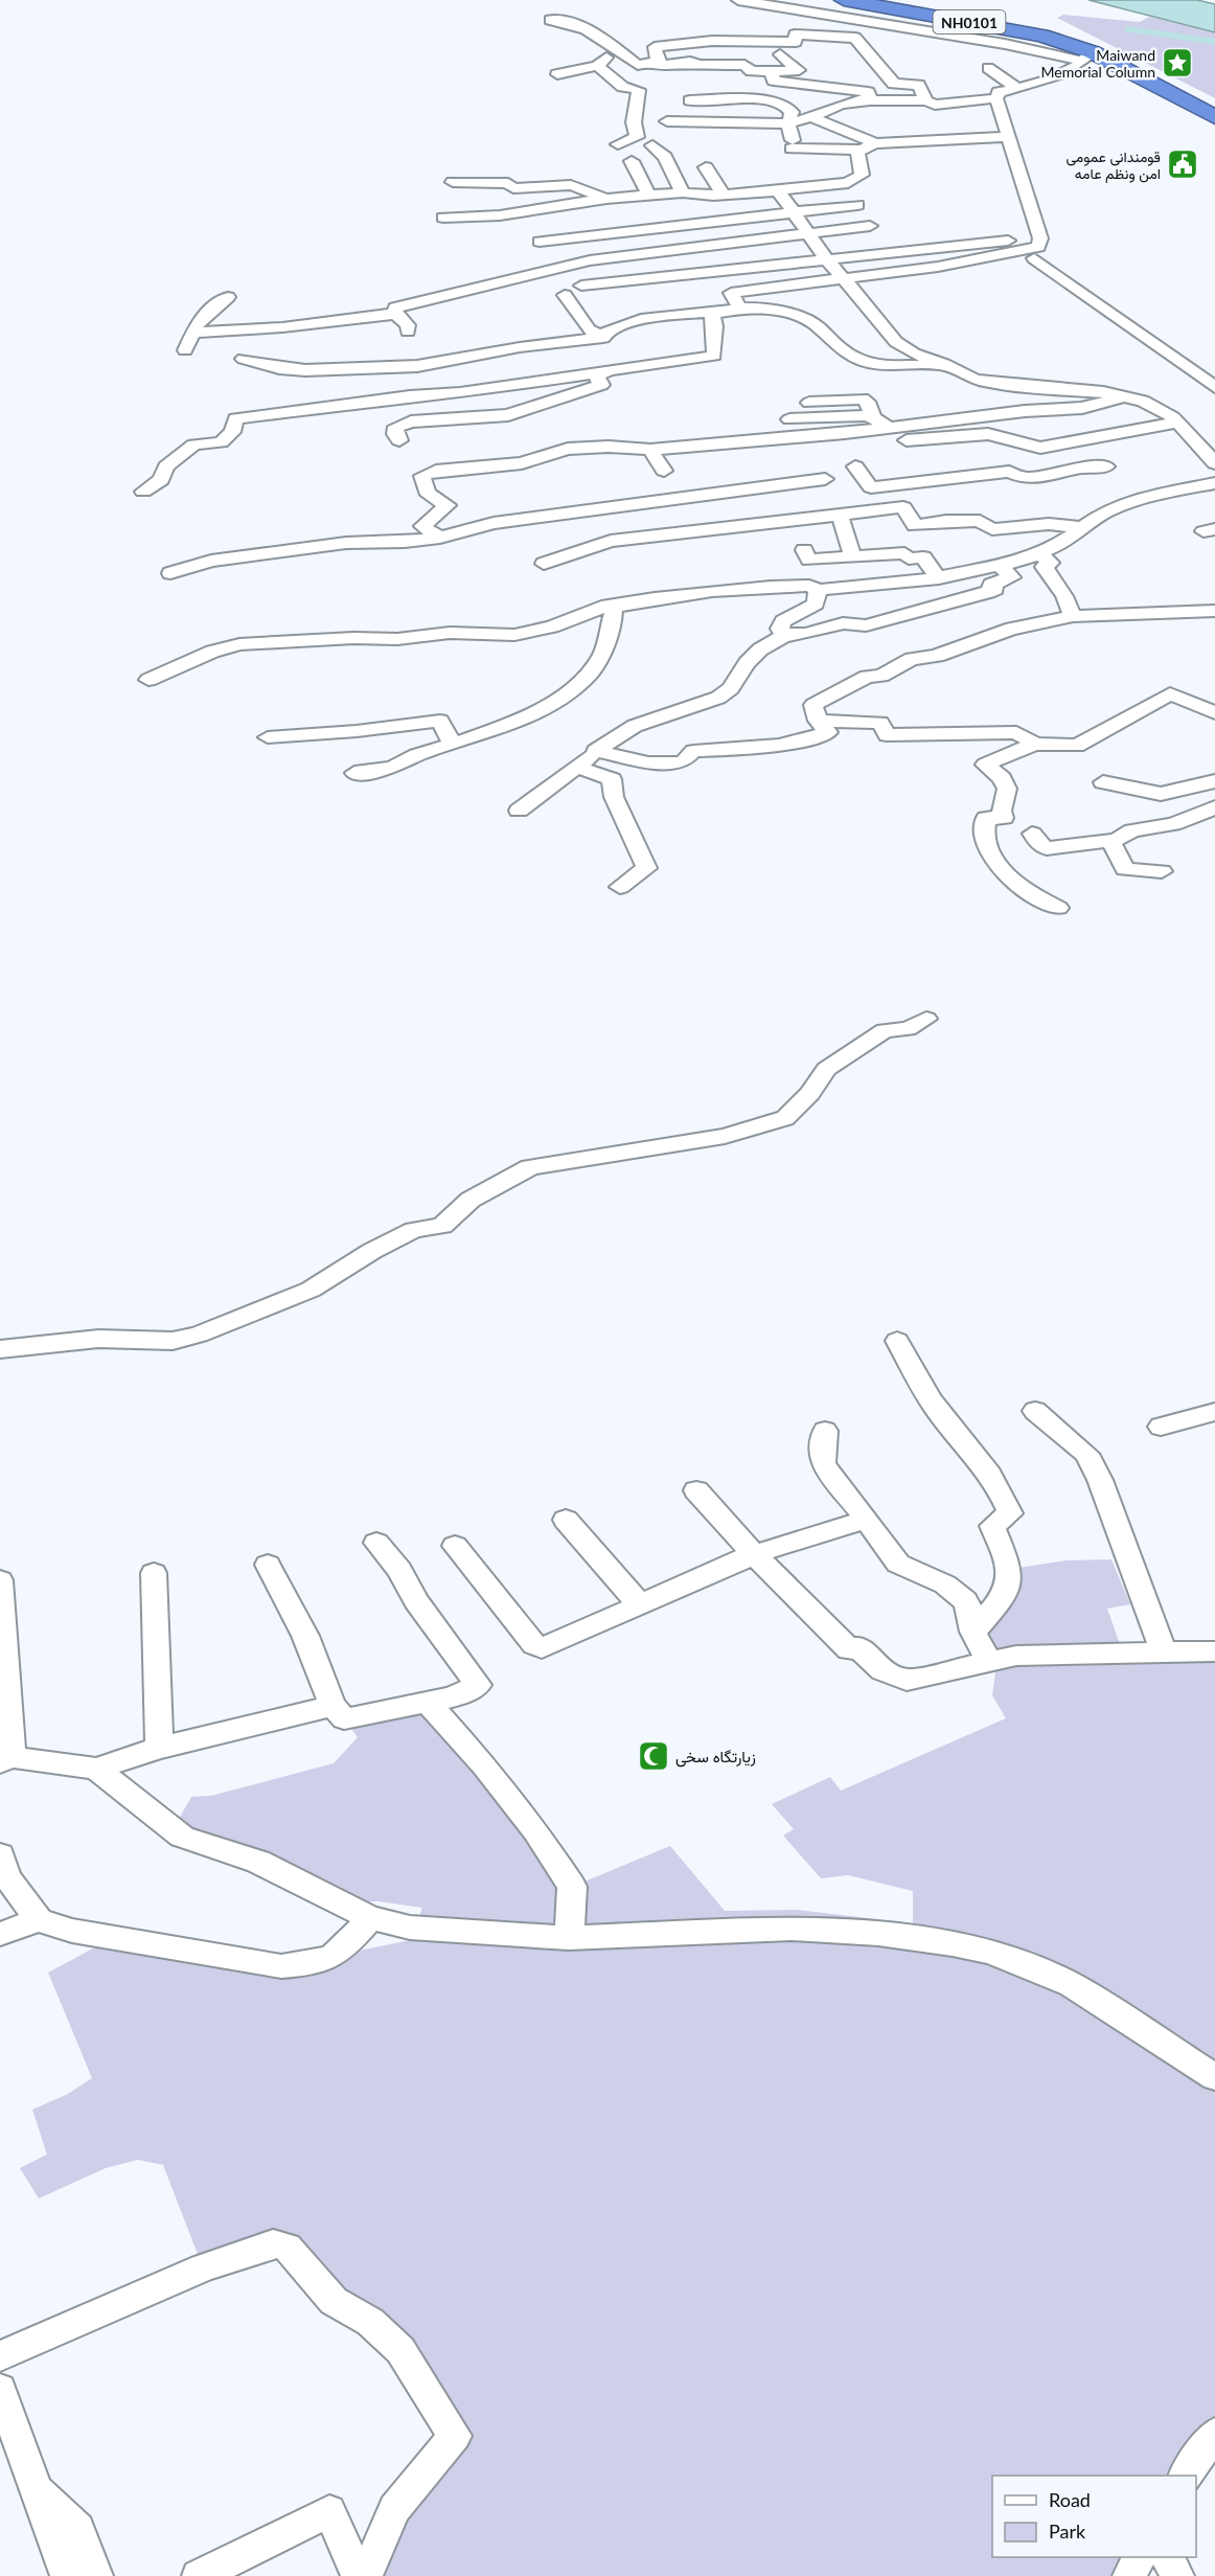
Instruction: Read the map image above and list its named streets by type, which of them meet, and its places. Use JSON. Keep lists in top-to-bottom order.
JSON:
{
  "streets": {
    "highway": ["NH0101"]
  },
  "places": {
    "place": ["Maiwand Memorial Column"],
    "public building": ["قومندانی عمومی امن ونظم عامه"],
    "mosque": ["زیارتگاه سخی"]
  },
  "legend": ["Road", "Park"]
}
